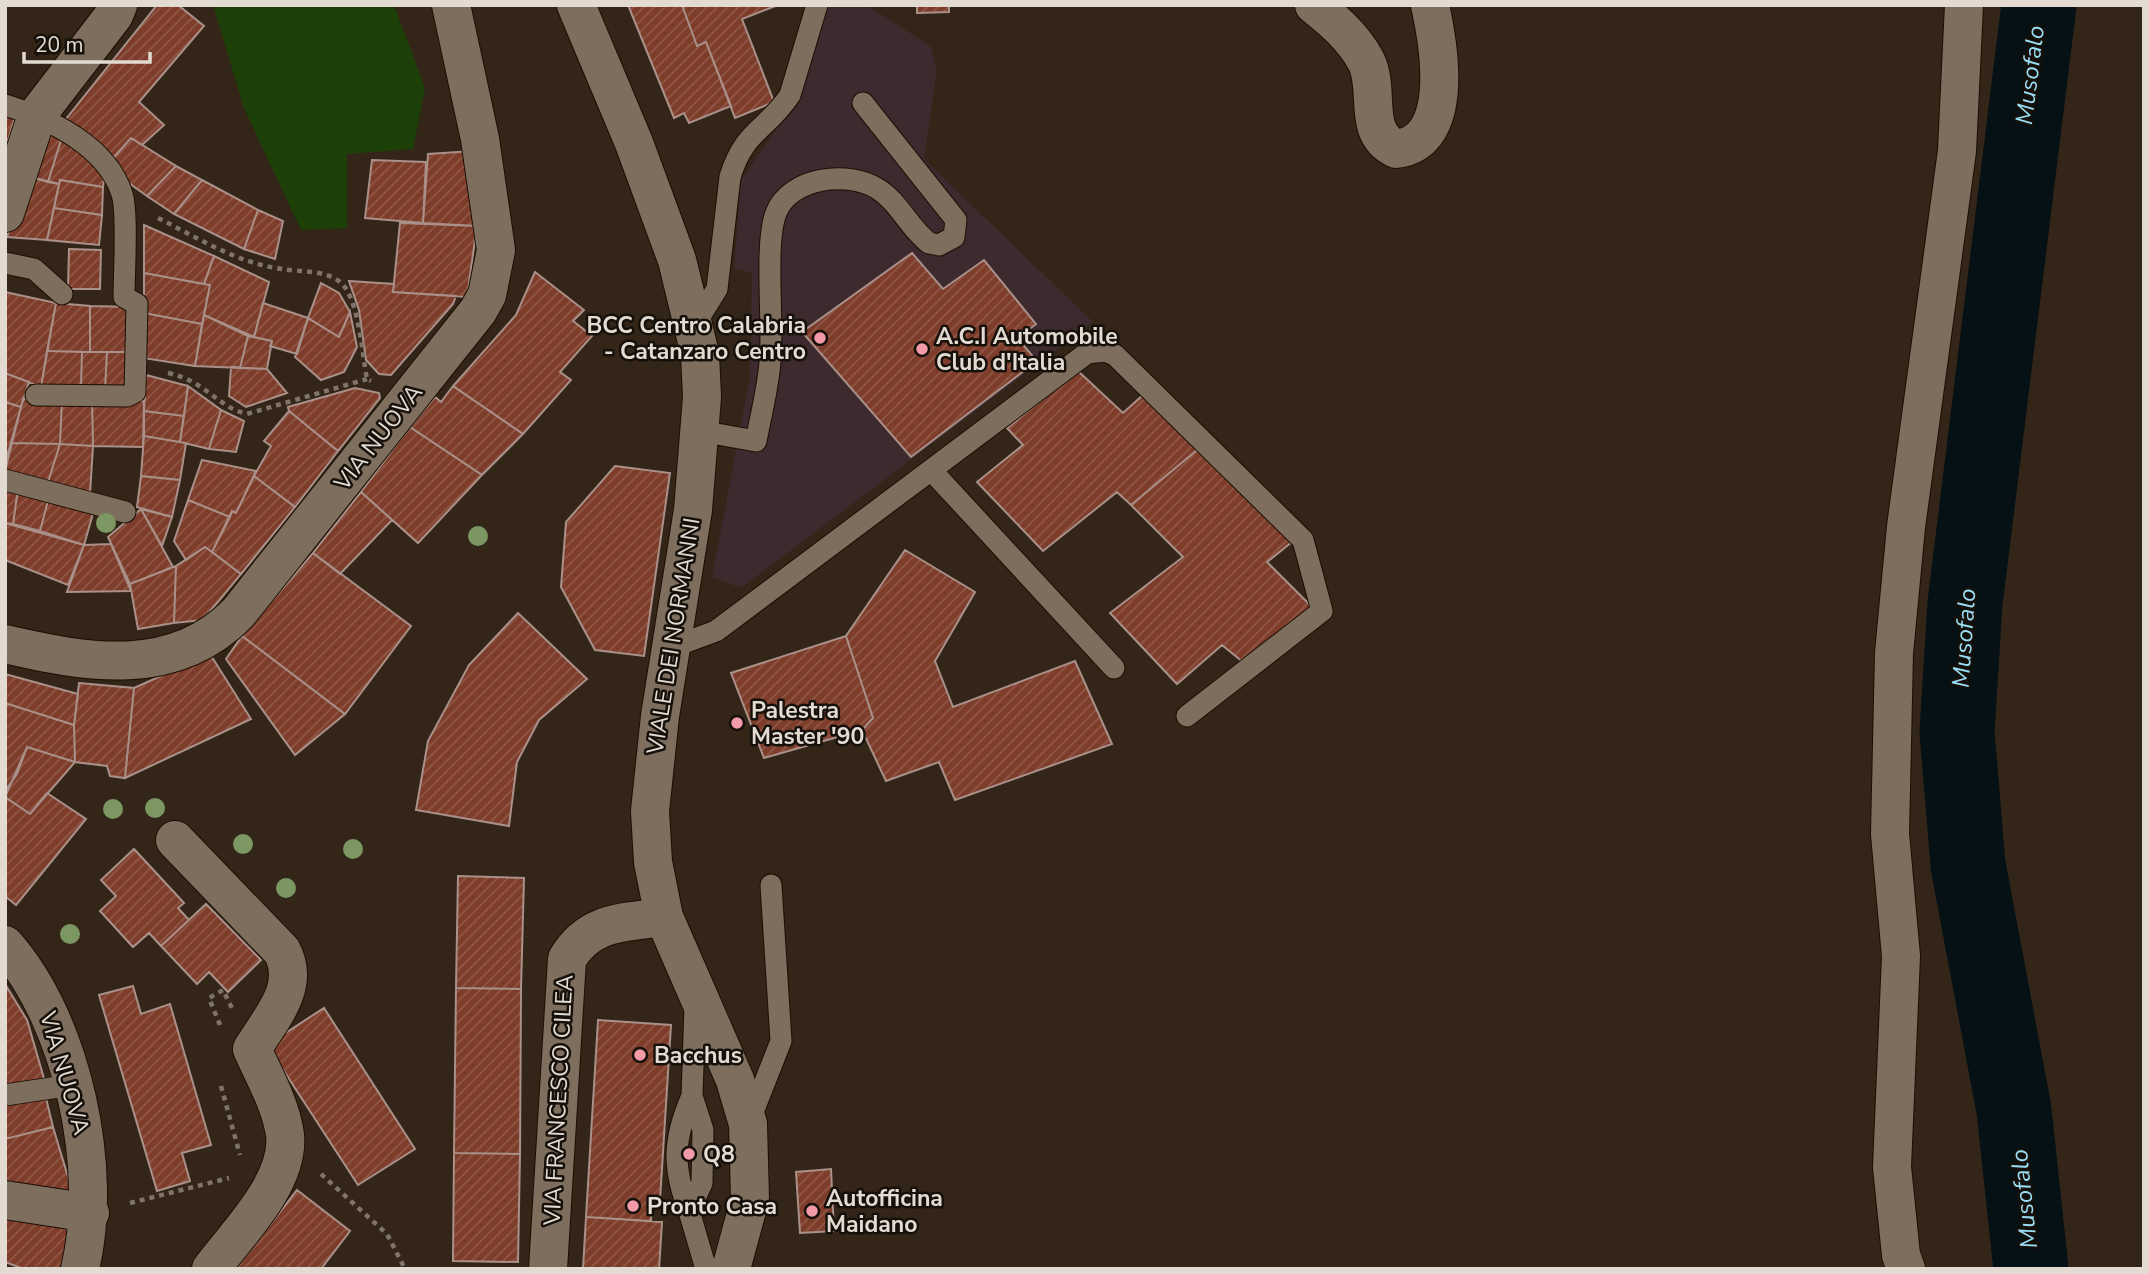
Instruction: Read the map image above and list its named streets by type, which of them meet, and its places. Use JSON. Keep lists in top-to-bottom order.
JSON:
{
  "streets": {
    "street": ["VIA NUOVA", "VIALE DEI NORMANNI", "VIA FRANCESCO CILEA"]
  },
  "crossings": [
    ["VIALE DEI NORMANNI", "VIA FRANCESCO CILEA"]
  ],
  "water": ["Musofalo"],
  "places": [
    "BCC Centro Calabria - Catanzaro Centro",
    "A.C.I Automobile Club d'Italia",
    "Palestra Master '90",
    "Bacchus",
    "Q8",
    "Pronto Casa",
    "Autofficina Maidano"
  ],
  "scale_bar": "20 m"
}
